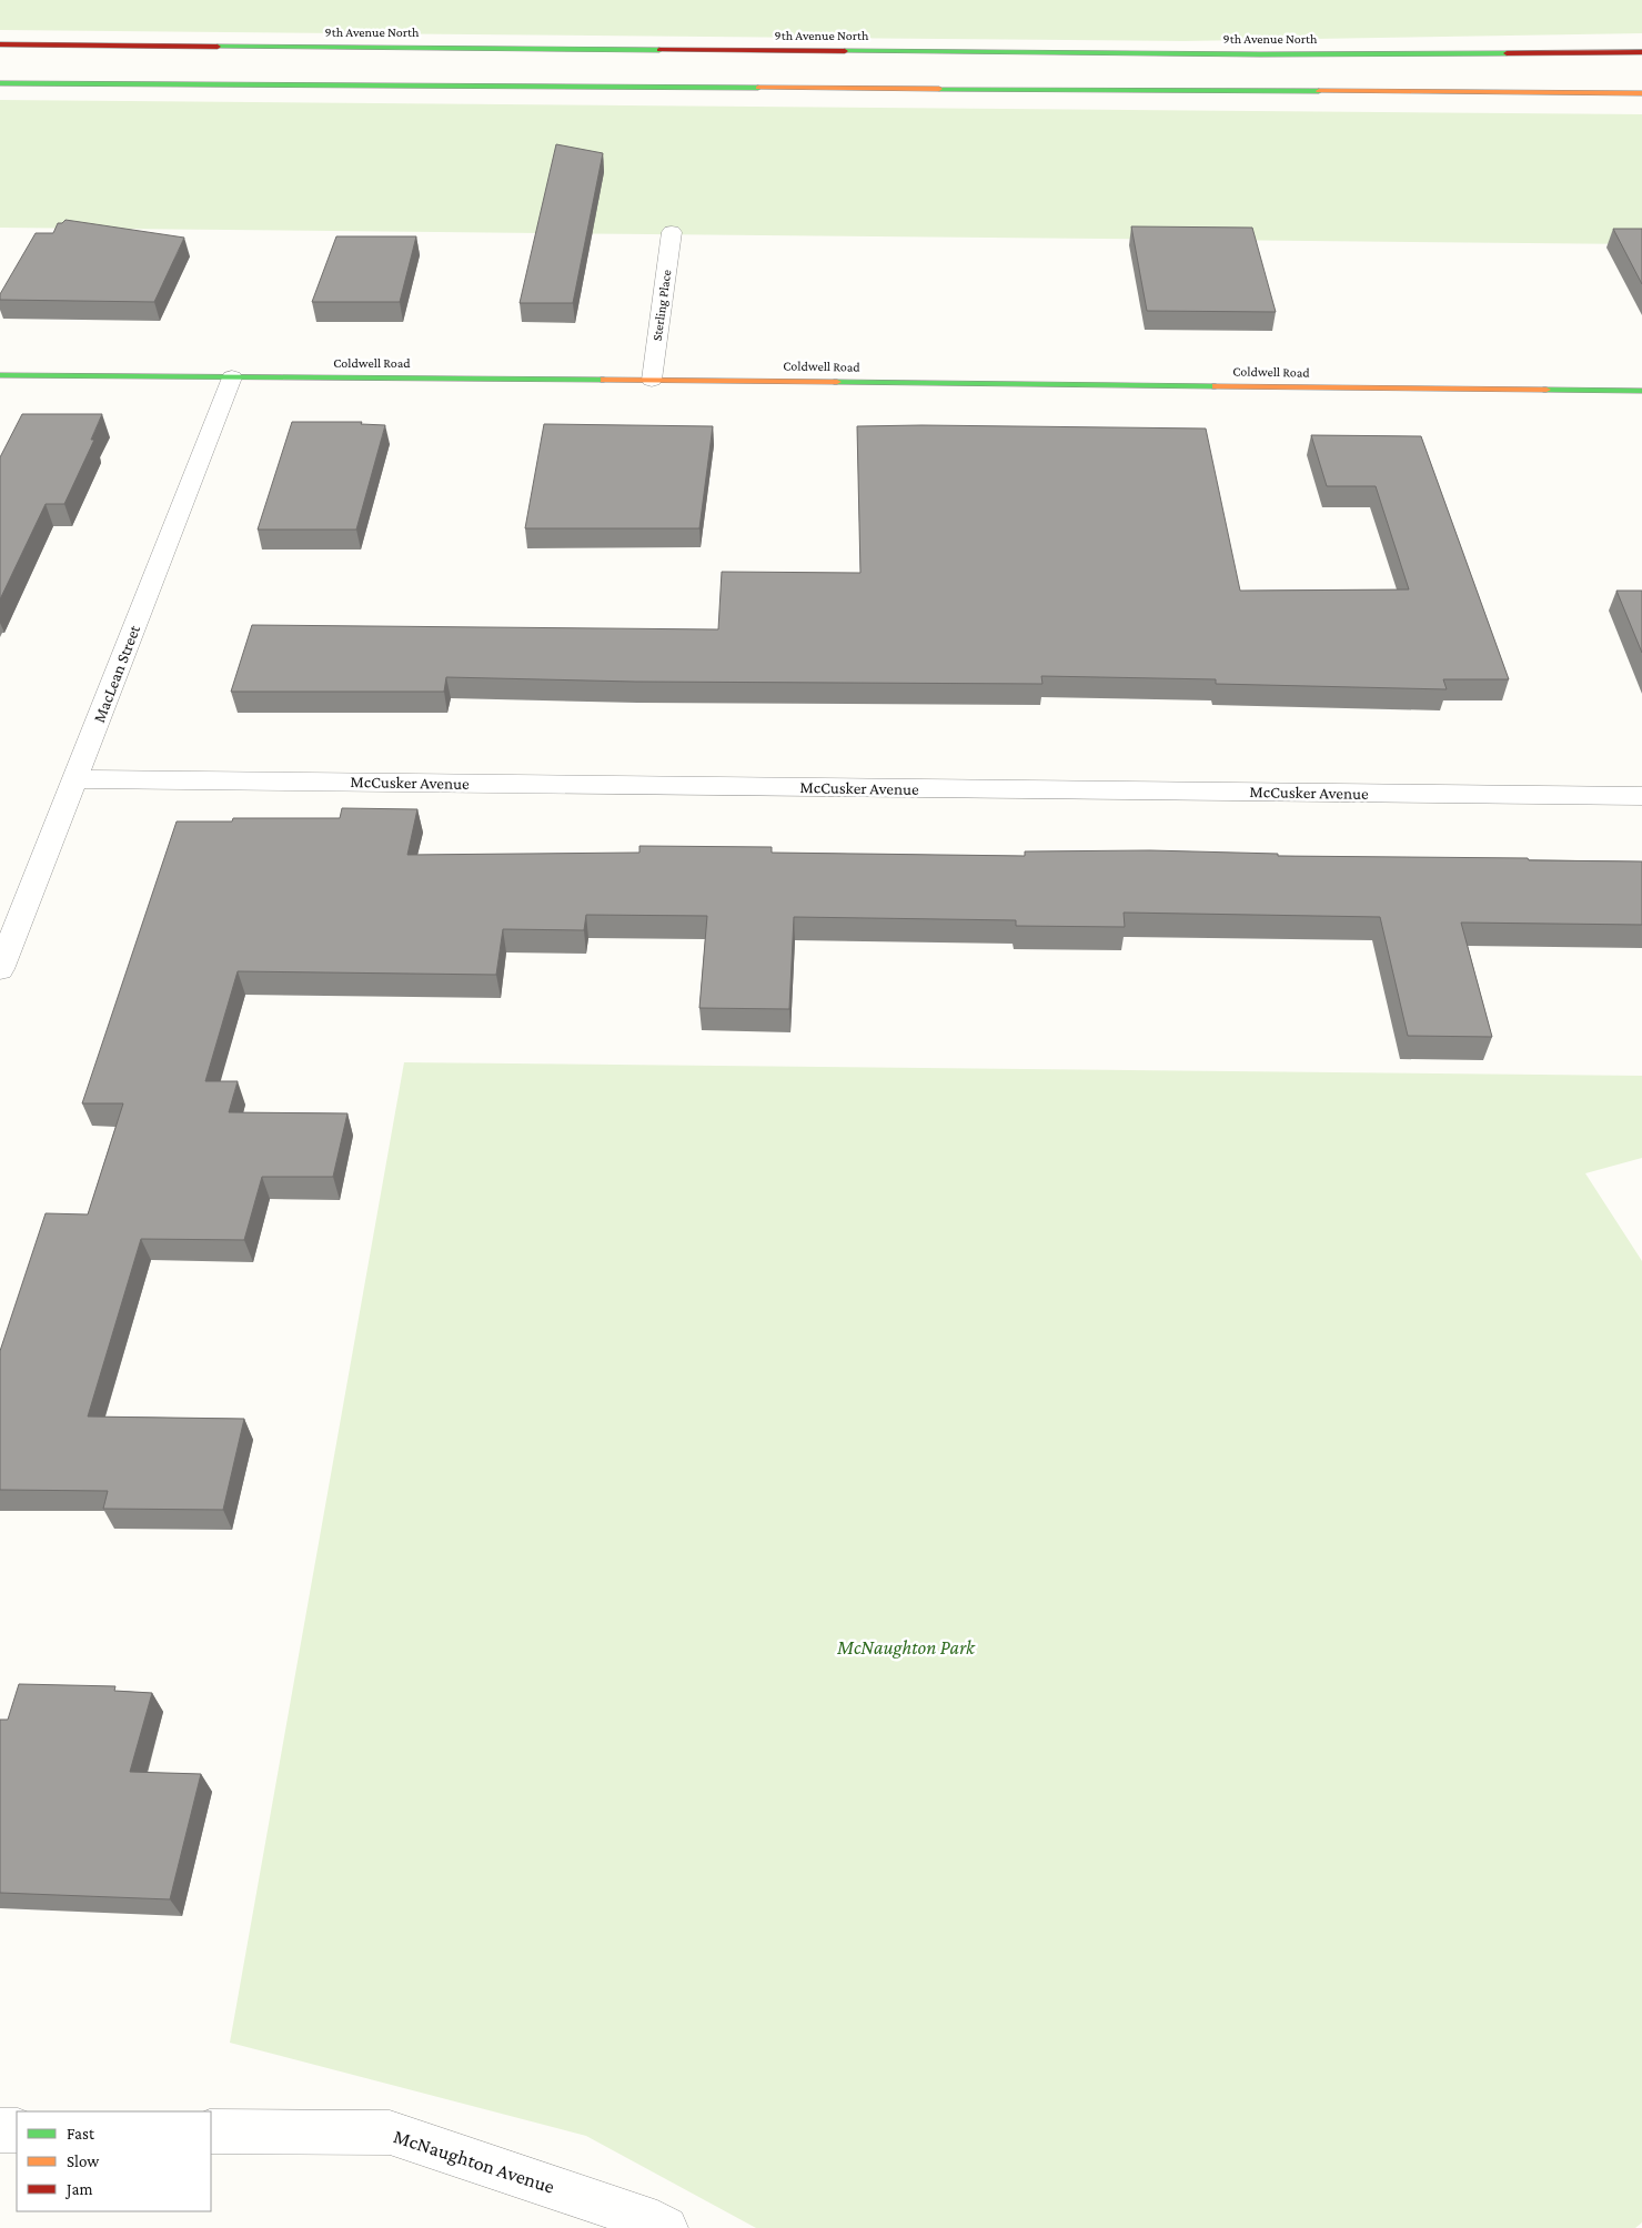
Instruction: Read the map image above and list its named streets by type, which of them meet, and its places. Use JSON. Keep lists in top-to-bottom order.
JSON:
{
  "streets": {
    "main road": ["9th Avenue North", "Coldwell Road"],
    "street": [
      "Sterling Place",
      "MacLean Street",
      "McCusker Avenue",
      "McNaughton Avenue"
    ]
  },
  "crossings": [
    ["Sterling Place", "Coldwell Road"],
    ["Coldwell Road", "MacLean Street"],
    ["MacLean Street", "McCusker Avenue"]
  ],
  "parks": ["McNaughton Park"],
  "legend": ["Fast", "Slow", "Jam"]
}
